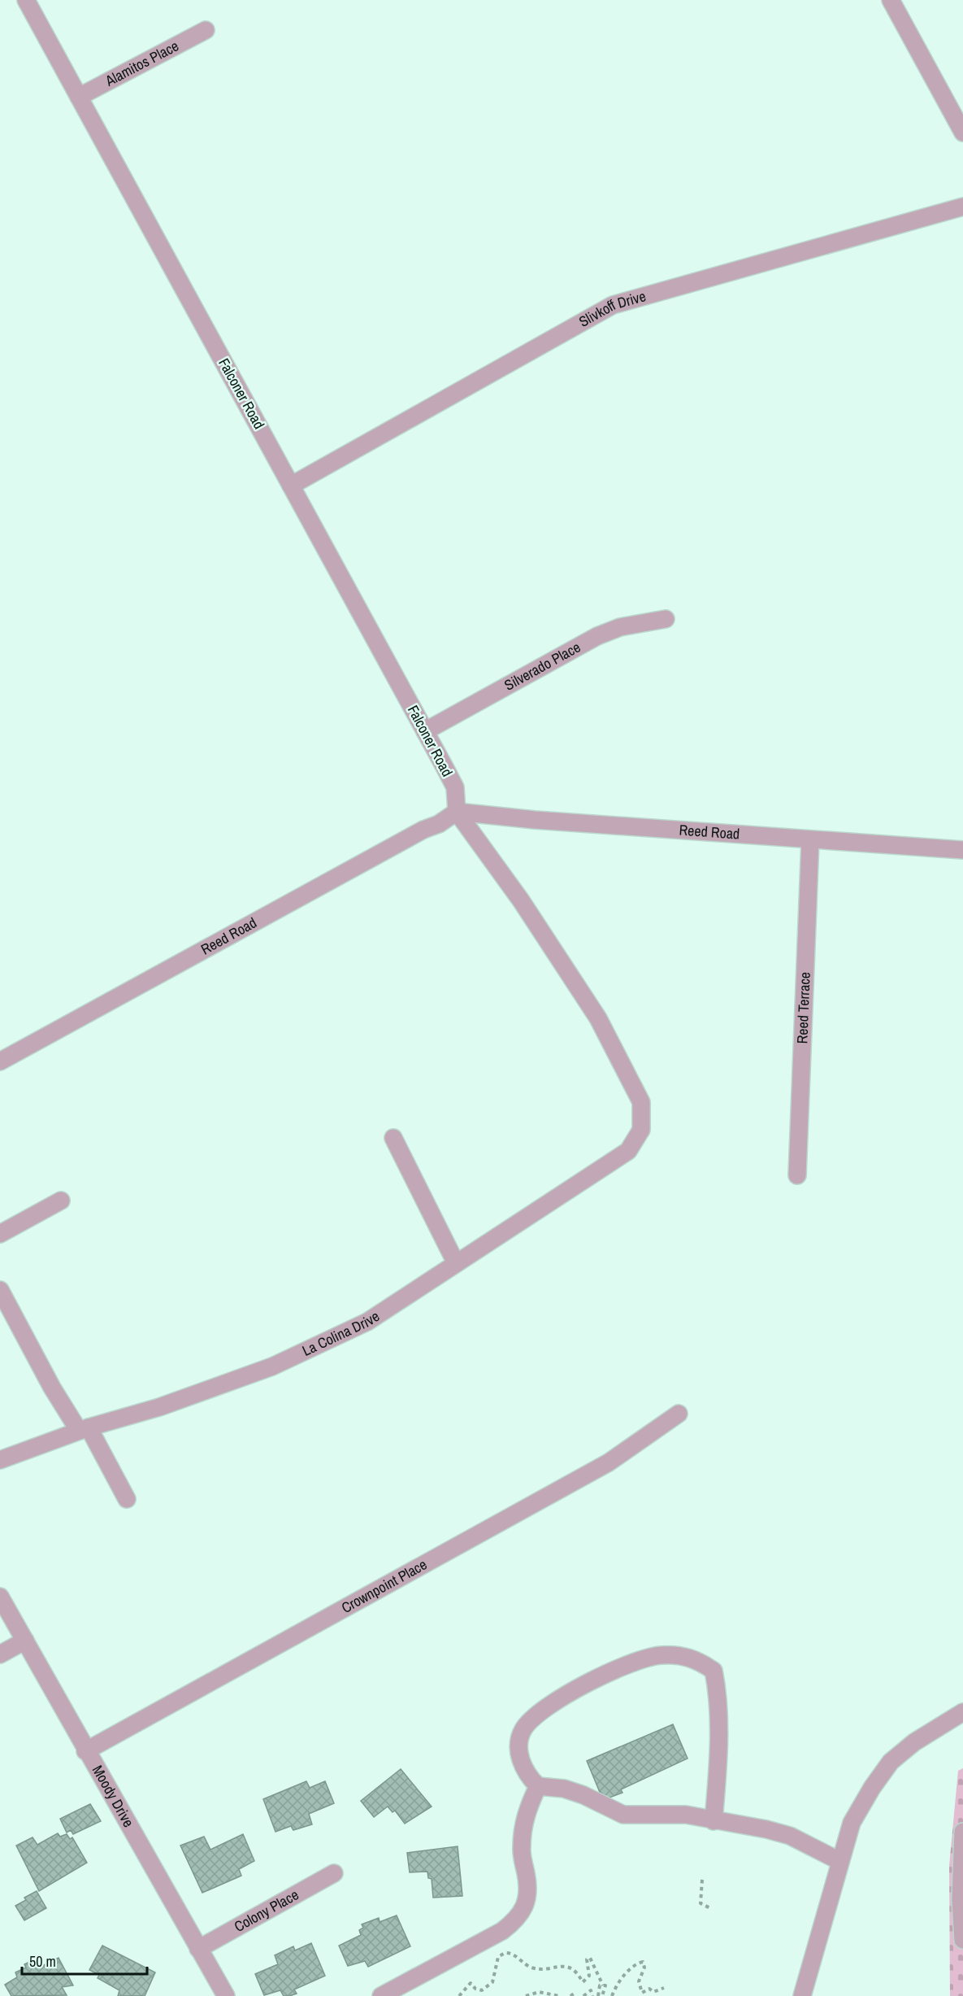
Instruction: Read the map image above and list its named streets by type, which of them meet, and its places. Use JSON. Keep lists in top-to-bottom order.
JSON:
{
  "streets": {
    "street": [
      "Alamitos Place",
      "Slivkoff Drive",
      "Falconer Road",
      "Silverado Place",
      "Reed Road",
      "Reed Terrace",
      "La Colina Drive",
      "Crownpoint Place",
      "Moody Drive",
      "Colony Place"
    ]
  },
  "crossings": [
    ["Alamitos Place", "Falconer Road"],
    ["Slivkoff Drive", "Falconer Road"],
    ["Falconer Road", "Silverado Place"],
    ["Falconer Road", "Reed Road"],
    ["Falconer Road", "La Colina Drive"],
    ["Reed Road", "Reed Terrace"],
    ["Reed Road", "La Colina Drive"],
    ["Crownpoint Place", "Moody Drive"],
    ["Moody Drive", "Colony Place"]
  ],
  "scale_bar": "50 m"
}
